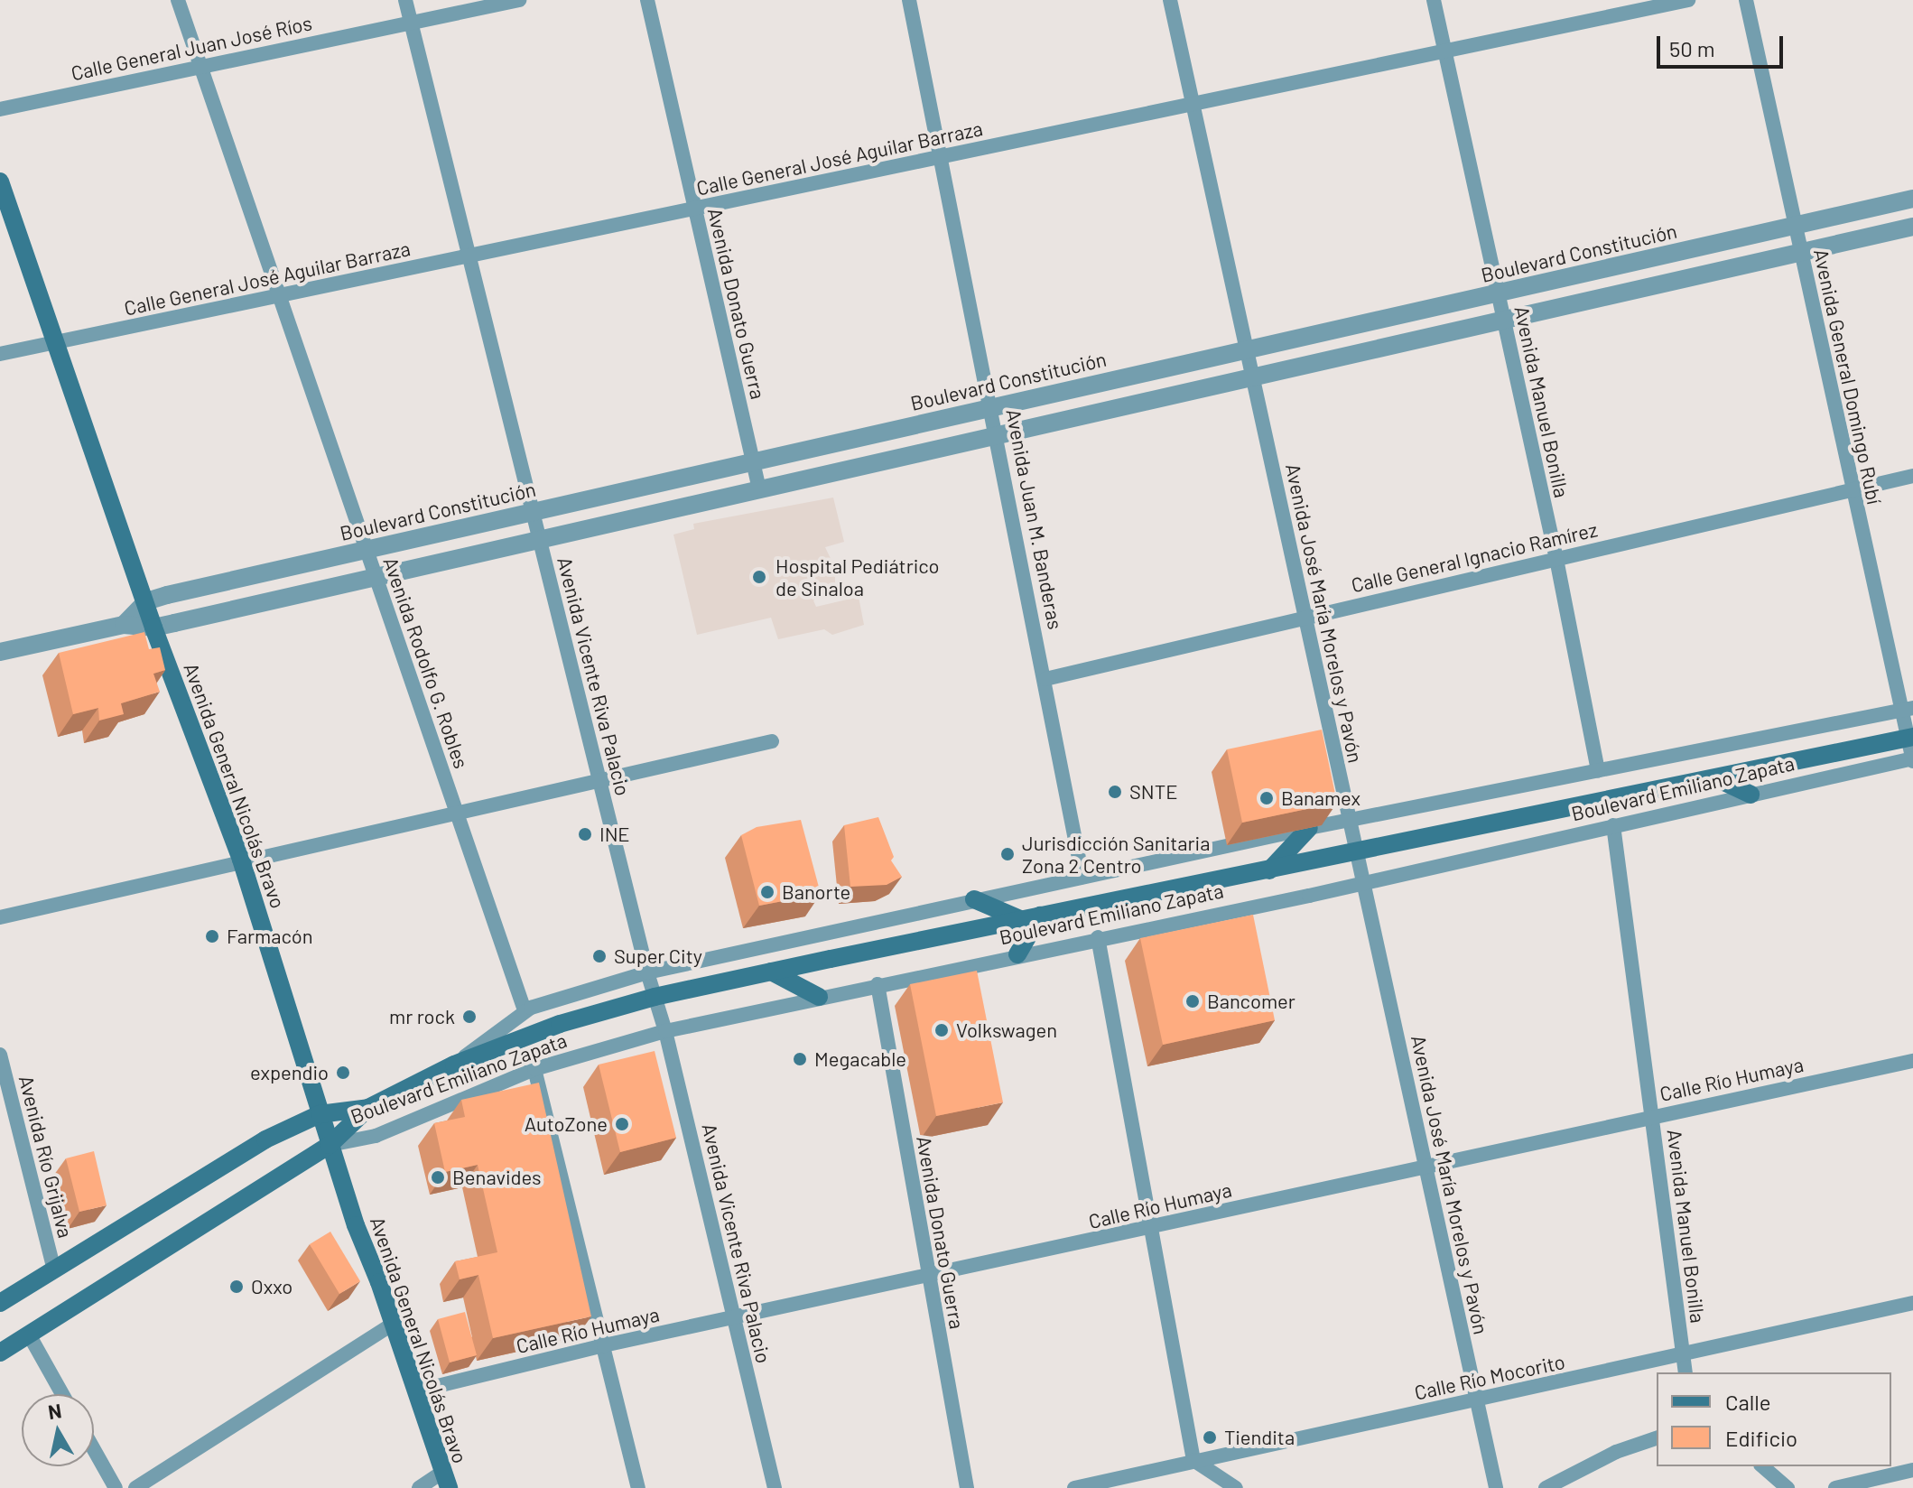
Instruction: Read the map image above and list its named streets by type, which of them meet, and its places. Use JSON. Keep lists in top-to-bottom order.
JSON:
{
  "streets": {
    "main road": ["Avenida General Nicolás Bravo", "Boulevard Emiliano Zapata"],
    "street": [
      "Calle General Juan José Ríos",
      "Calle General José Aguilar Barraza",
      "Boulevard Constitución",
      "Avenida Donato Guerra",
      "Avenida General Domingo Rubí",
      "Avenida Manuel Bonilla",
      "Avenida Juan M. Banderas",
      "Calle General Ignacio Ramírez",
      "Avenida José María Morelos y Pavón",
      "Avenida Rodolfo G. Robles",
      "Avenida Vicente Riva Palacio",
      "Calle Río Humaya",
      "Avenida Río Grijalva",
      "Calle Río Mocorito"
    ]
  },
  "crossings": [
    ["Calle General Juan José Ríos", "Avenida Rodolfo G. Robles"],
    ["Calle General Juan José Ríos", "Avenida Vicente Riva Palacio"],
    ["Calle General José Aguilar Barraza", "Avenida Donato Guerra"],
    ["Calle General José Aguilar Barraza", "Avenida Manuel Bonilla"],
    ["Calle General José Aguilar Barraza", "Avenida Juan M. Banderas"],
    ["Calle General José Aguilar Barraza", "Avenida José María Morelos y Pavón"],
    ["Calle General José Aguilar Barraza", "Avenida Rodolfo G. Robles"],
    ["Calle General José Aguilar Barraza", "Avenida Vicente Riva Palacio"],
    ["Calle General José Aguilar Barraza", "Avenida General Nicolás Bravo"],
    ["Boulevard Constitución", "Avenida Donato Guerra"],
    ["Boulevard Constitución", "Avenida General Domingo Rubí"],
    ["Boulevard Constitución", "Avenida Manuel Bonilla"],
    ["Boulevard Constitución", "Avenida Juan M. Banderas"],
    ["Boulevard Constitución", "Avenida José María Morelos y Pavón"],
    ["Boulevard Constitución", "Avenida Rodolfo G. Robles"],
    ["Boulevard Constitución", "Avenida Vicente Riva Palacio"],
    ["Boulevard Constitución", "Avenida General Nicolás Bravo"],
    ["Avenida Donato Guerra", "Boulevard Emiliano Zapata"],
    ["Avenida Donato Guerra", "Calle Río Humaya"],
    ["Avenida General Domingo Rubí", "Calle General Ignacio Ramírez"],
    ["Avenida General Domingo Rubí", "Boulevard Emiliano Zapata"],
    ["Avenida Manuel Bonilla", "Calle General Ignacio Ramírez"],
    ["Avenida Manuel Bonilla", "Boulevard Emiliano Zapata"],
    ["Avenida Manuel Bonilla", "Calle Río Humaya"],
    ["Avenida Manuel Bonilla", "Calle Río Mocorito"],
    ["Avenida Juan M. Banderas", "Calle General Ignacio Ramírez"],
    ["Avenida Juan M. Banderas", "Boulevard Emiliano Zapata"],
    ["Calle General Ignacio Ramírez", "Avenida José María Morelos y Pavón"],
    ["Avenida José María Morelos y Pavón", "Boulevard Emiliano Zapata"],
    ["Avenida José María Morelos y Pavón", "Calle Río Humaya"],
    ["Avenida José María Morelos y Pavón", "Calle Río Mocorito"],
    ["Avenida Rodolfo G. Robles", "Boulevard Emiliano Zapata"],
    ["Avenida Vicente Riva Palacio", "Boulevard Emiliano Zapata"],
    ["Avenida Vicente Riva Palacio", "Calle Río Humaya"],
    ["Avenida General Nicolás Bravo", "Boulevard Emiliano Zapata"],
    ["Avenida General Nicolás Bravo", "Calle Río Humaya"],
    ["Boulevard Emiliano Zapata", "Avenida Río Grijalva"]
  ],
  "places": [
    "Hospital Pediátrico de Sinaloa",
    "SNTE",
    "Banamex",
    "INE",
    "Jurisdicción Sanitaria Zona 2 Centro",
    "Banorte",
    "Farmacón",
    "Super City",
    "Bancomer",
    "mr rock",
    "Volkswagen",
    "Megacable",
    "expendio",
    "AutoZone",
    "Benavides",
    "Oxxo",
    "Tiendita"
  ],
  "legend": ["Calle", "Edificio"],
  "scale_bar": "50 m",
  "north": "top"
}
